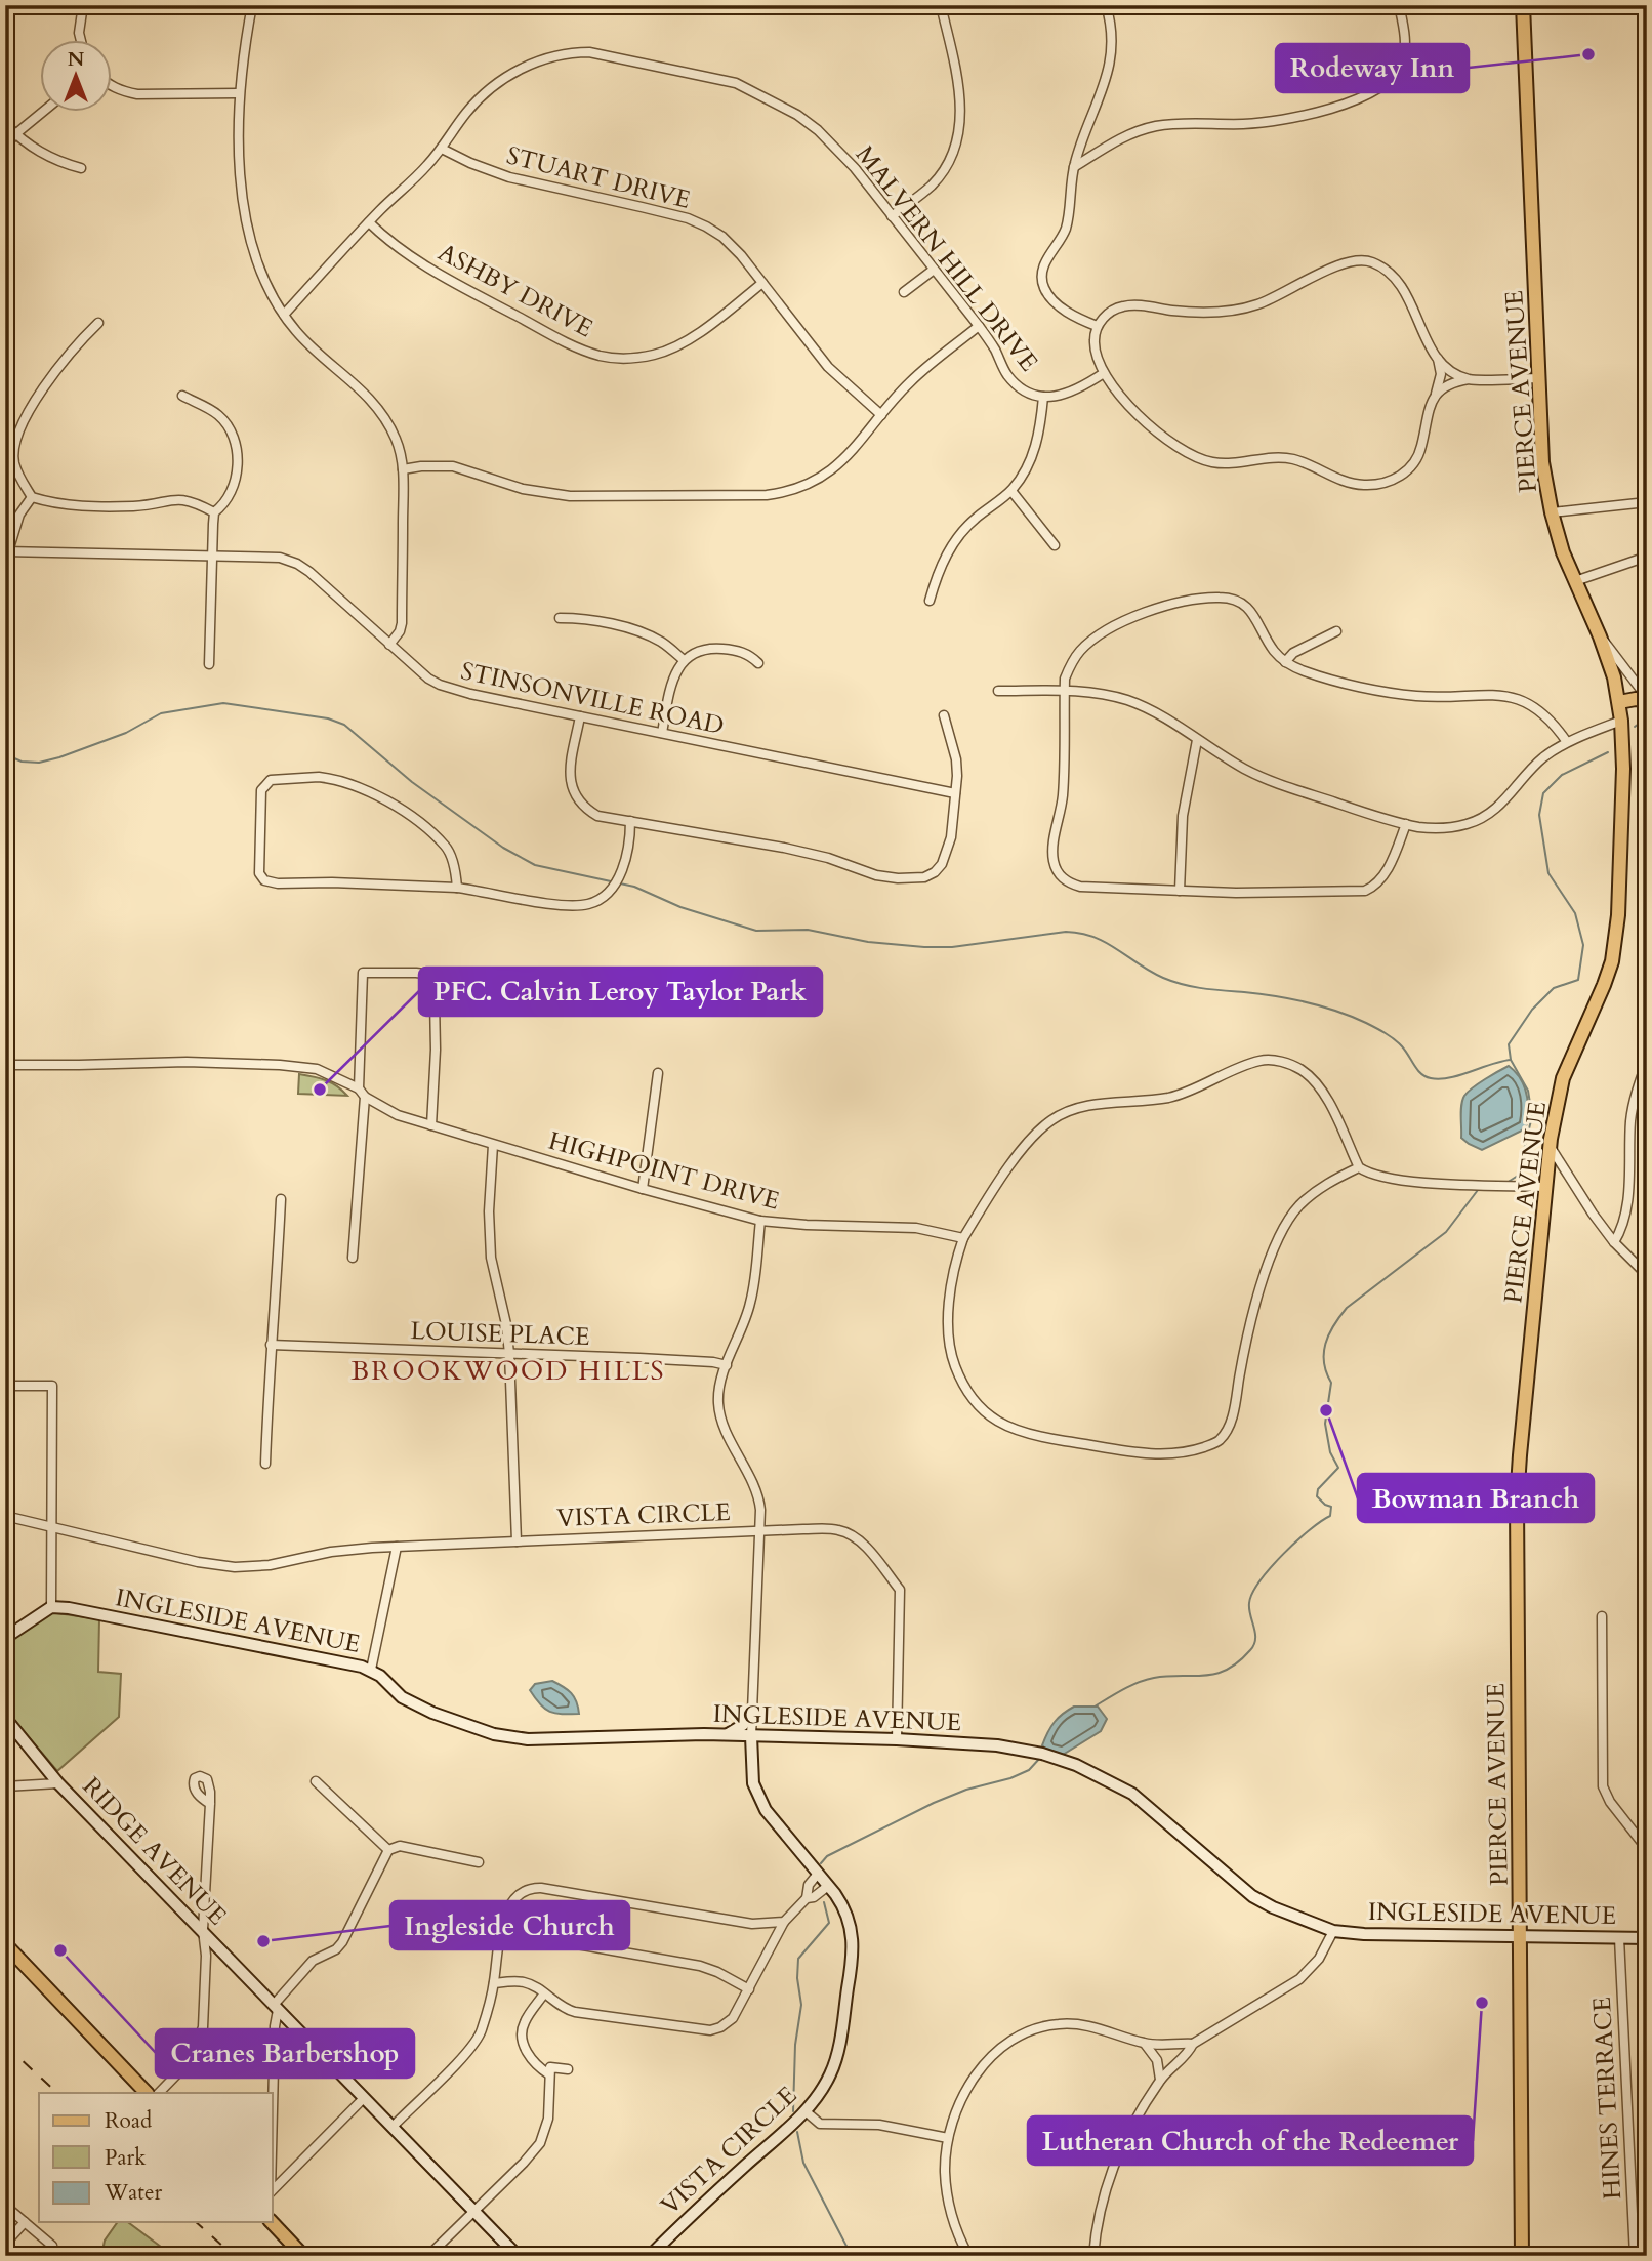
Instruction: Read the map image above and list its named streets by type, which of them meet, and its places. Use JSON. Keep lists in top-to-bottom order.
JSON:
{
  "streets": {
    "main road": ["PIERCE AVENUE"],
    "street": [
      "STUART DRIVE",
      "MALVERN HILL DRIVE",
      "ASHBY DRIVE",
      "STINSONVILLE ROAD",
      "HIGHPOINT DRIVE",
      "LOUISE PLACE",
      "VISTA CIRCLE",
      "INGLESIDE AVENUE",
      "RIDGE AVENUE",
      "HINES TERRACE"
    ]
  },
  "crossings": [
    ["STUART DRIVE", "MALVERN HILL DRIVE"],
    ["STUART DRIVE", "ASHBY DRIVE"],
    ["MALVERN HILL DRIVE", "ASHBY DRIVE"],
    ["PIERCE AVENUE", "INGLESIDE AVENUE"],
    ["VISTA CIRCLE", "INGLESIDE AVENUE"],
    ["INGLESIDE AVENUE", "HINES TERRACE"]
  ],
  "districts": ["BROOKWOOD HILLS"],
  "places": [
    "Rodeway Inn",
    "PFC. Calvin Leroy Taylor Park",
    "Bowman Branch",
    "Ingleside Church",
    "Cranes Barbershop",
    "Lutheran Church of the Redeemer"
  ],
  "legend": ["Road", "Park", "Water"],
  "north": "top"
}
